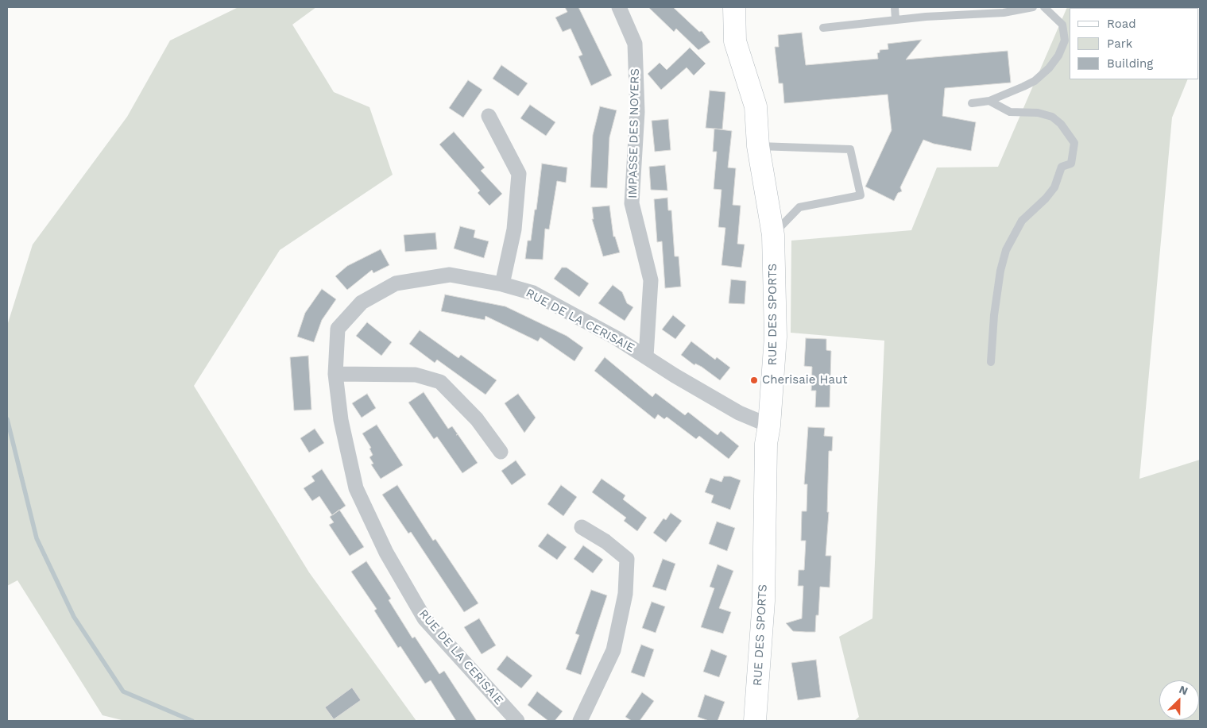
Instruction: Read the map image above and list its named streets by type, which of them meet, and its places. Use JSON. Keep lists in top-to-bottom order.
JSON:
{
  "streets": {
    "street": ["IMPASSE DES NOYERS", "RUE DES SPORTS", "RUE DE LA CERISAIE"]
  },
  "crossings": [
    ["IMPASSE DES NOYERS", "RUE DE LA CERISAIE"],
    ["RUE DES SPORTS", "RUE DE LA CERISAIE"]
  ],
  "places": ["Cherisaie Haut"],
  "legend": ["Road", "Park", "Building"],
  "north": "top right"
}
